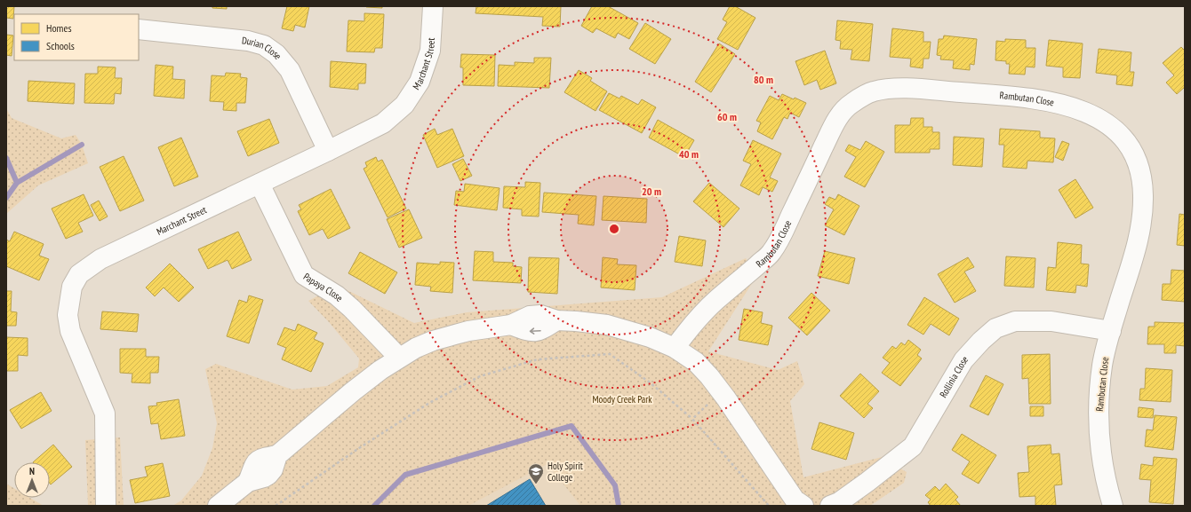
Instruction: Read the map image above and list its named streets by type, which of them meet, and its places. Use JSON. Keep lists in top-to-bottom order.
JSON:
{
  "streets": {
    "street": [
      "Durian Close",
      "Marchant Street",
      "Rambutan Close",
      "Papaya Close",
      "Rollinia Close"
    ]
  },
  "crossings": [
    ["Durian Close", "Marchant Street"],
    ["Marchant Street", "Papaya Close"],
    ["Rambutan Close", "Rollinia Close"]
  ],
  "parks": ["Moody Creek Park"],
  "places": {
    "school or university": ["Holy Spirit College"]
  },
  "legend": ["Homes", "Schools"],
  "north": "top",
  "rings": [
    "80 m",
    "60 m",
    "40 m",
    "20 m"
  ]
}
